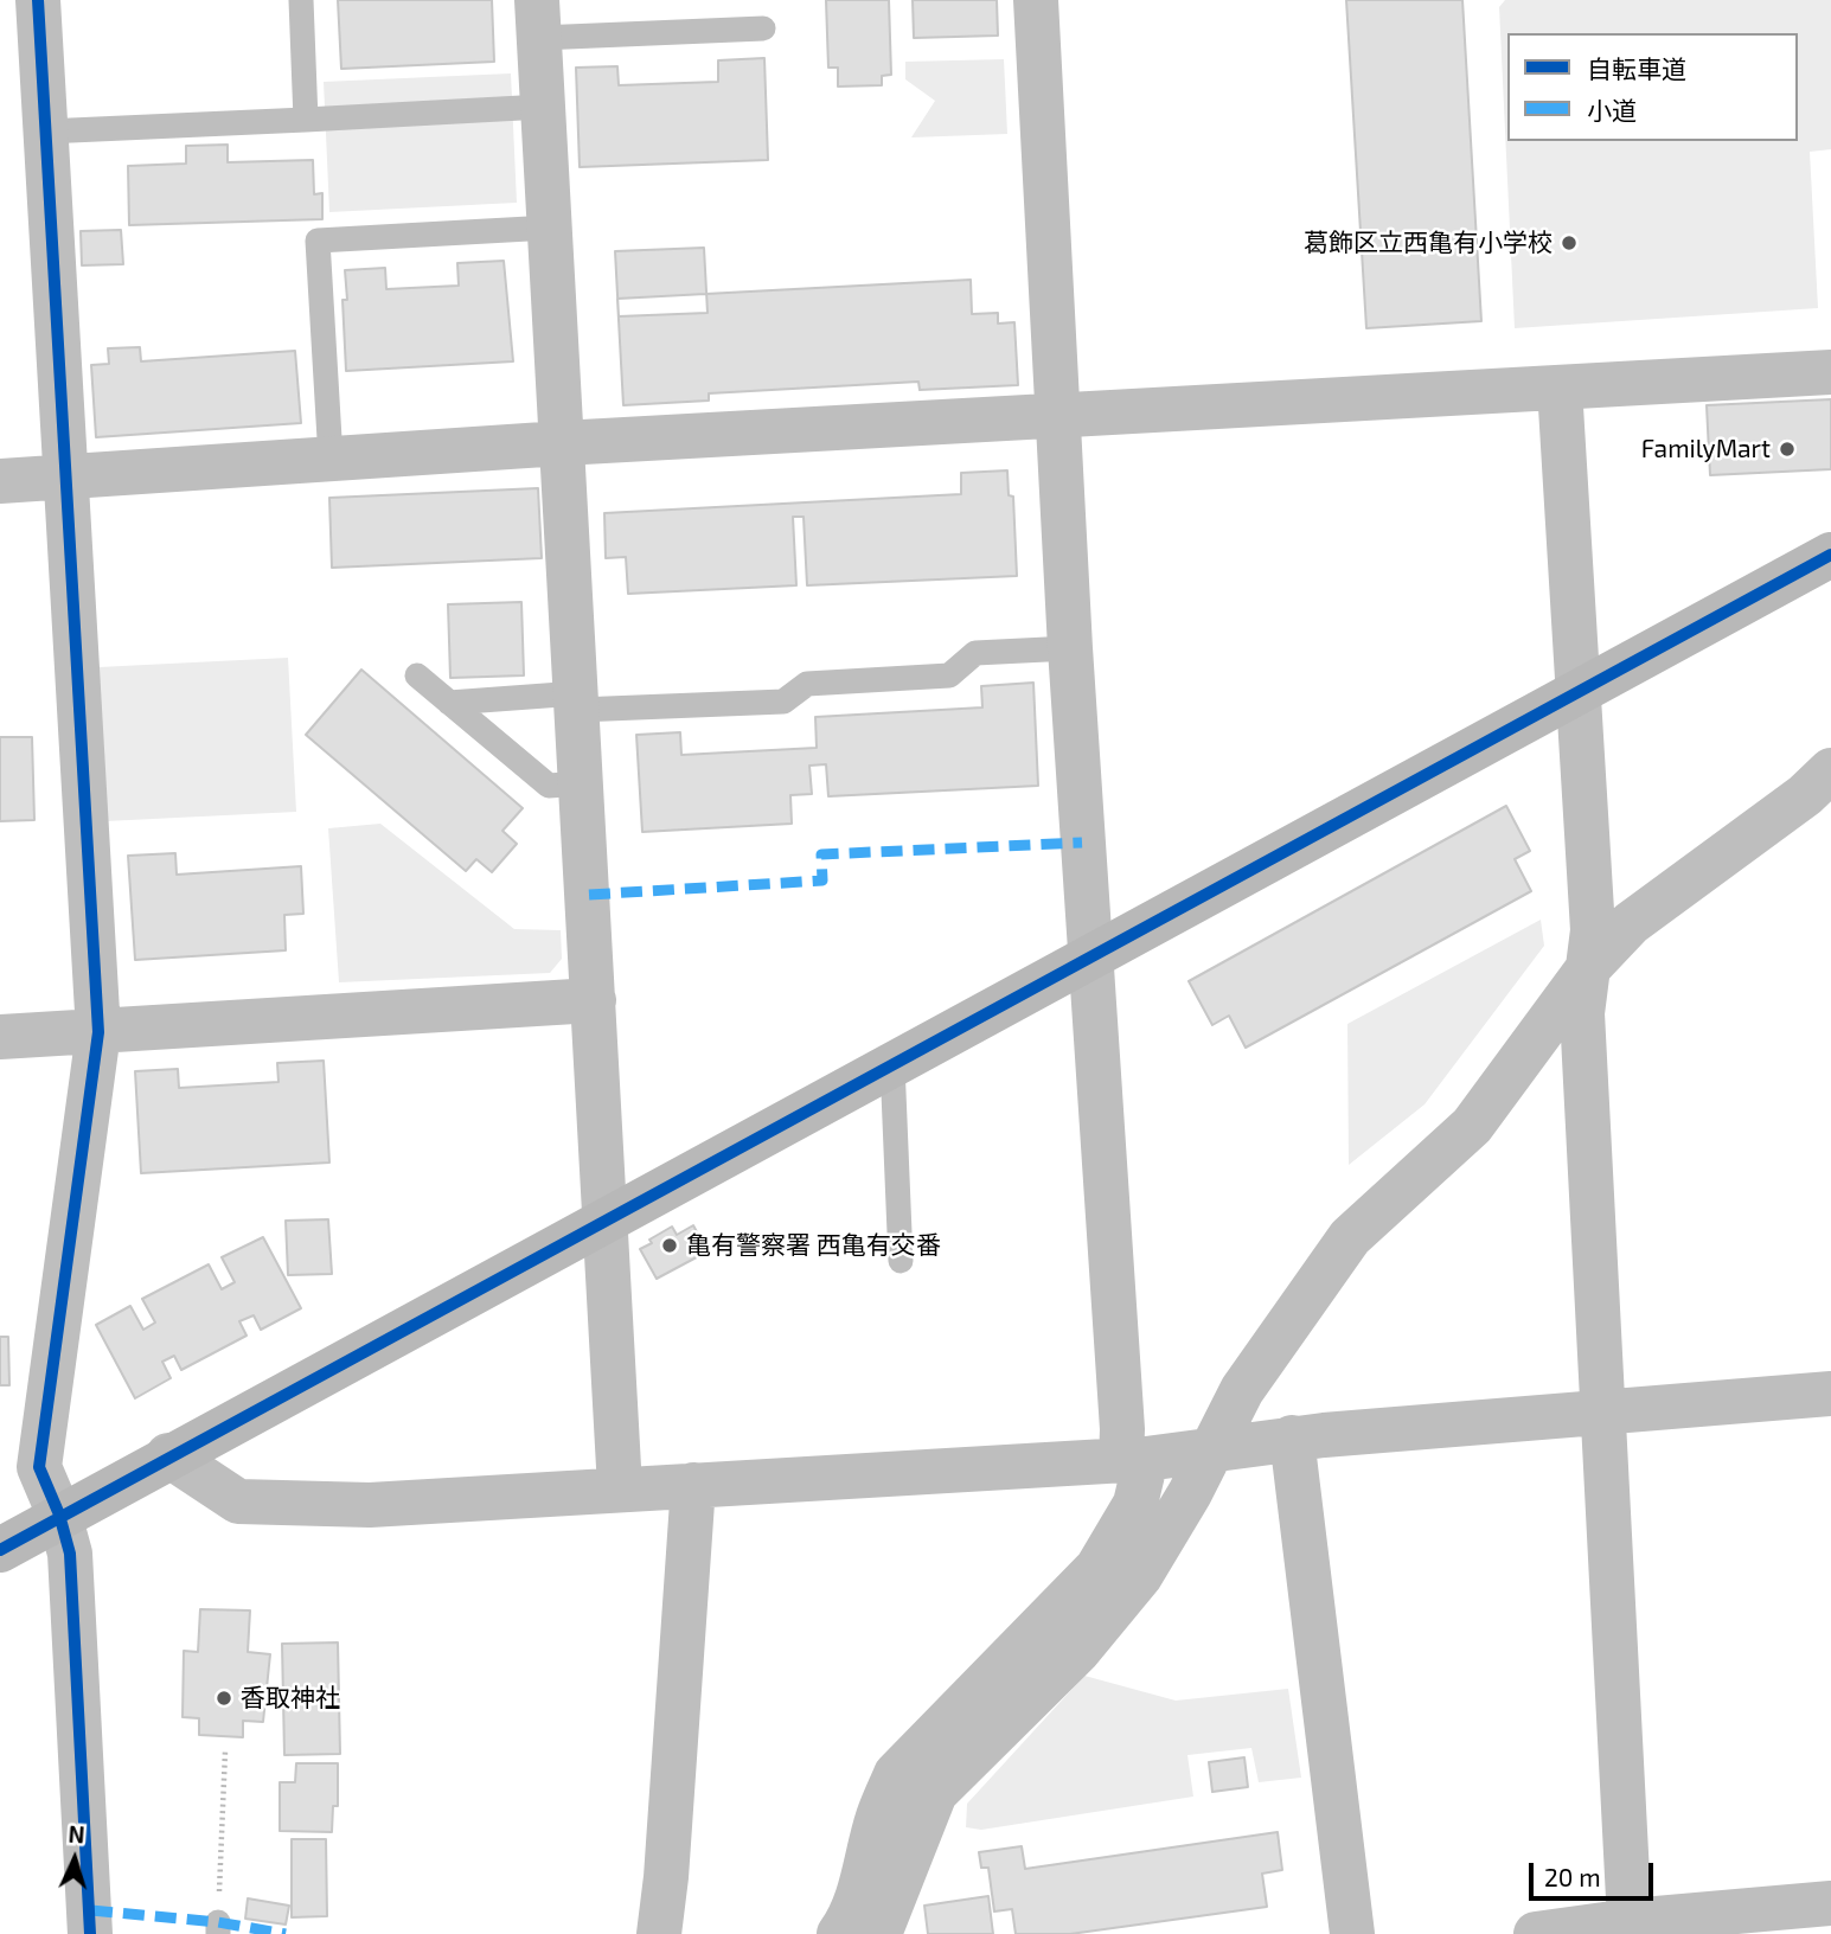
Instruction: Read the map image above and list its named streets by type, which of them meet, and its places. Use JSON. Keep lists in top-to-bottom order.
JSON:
{
  "places": [
    "葛飾区立西亀有小学校",
    "FamilyMart",
    "亀有警察署 西亀有交番",
    "香取神社"
  ],
  "legend": ["自転車道", "小道"],
  "scale_bar": "20 m",
  "north": "top"
}
